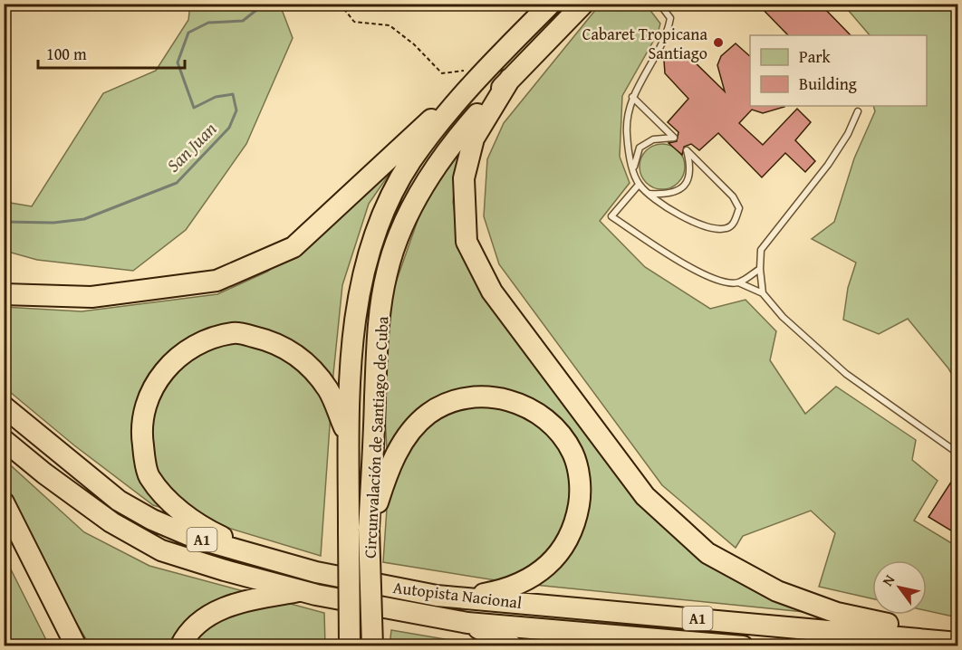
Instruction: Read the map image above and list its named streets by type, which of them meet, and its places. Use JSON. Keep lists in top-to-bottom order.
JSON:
{
  "streets": {
    "highway": ["Circunvalación de Santiago de Cuba", "A1", "Autopista Nacional"]
  },
  "water": ["San Juan"],
  "places": ["Cabaret Tropicana Santiago"],
  "legend": ["Park", "Building"],
  "scale_bar": "100 m",
  "north": "top left"
}
